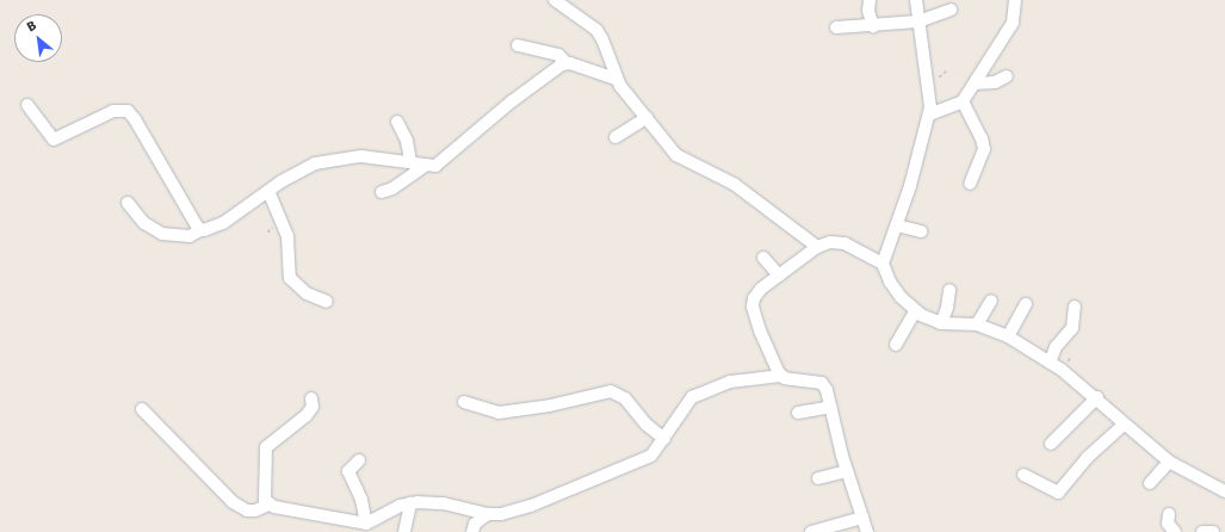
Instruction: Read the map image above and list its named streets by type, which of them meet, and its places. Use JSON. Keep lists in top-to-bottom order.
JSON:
{
  "north": "top left"
}
